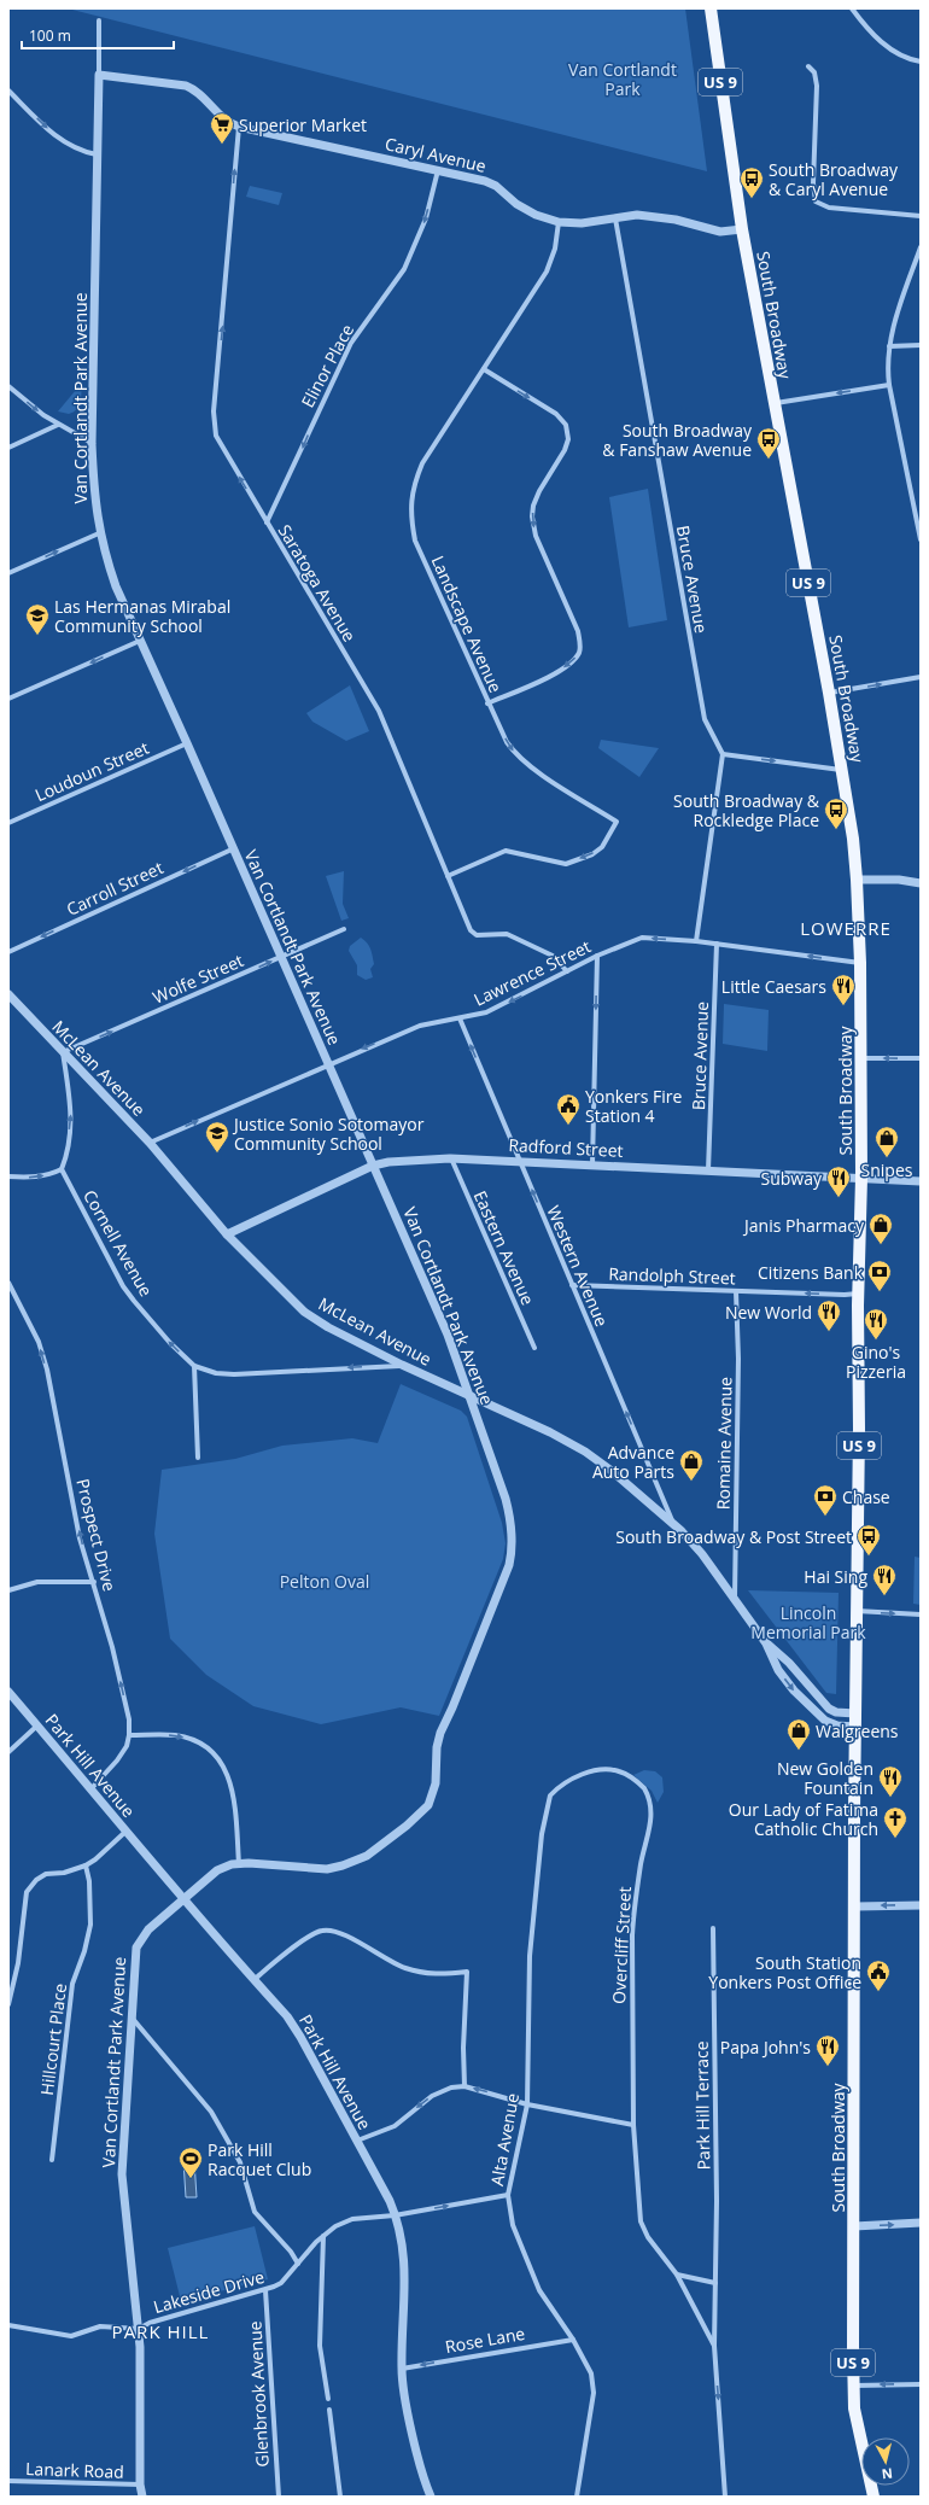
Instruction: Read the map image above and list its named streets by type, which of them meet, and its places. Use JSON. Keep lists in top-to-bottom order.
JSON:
{
  "streets": {
    "main road": ["US 9", "South Broadway"],
    "street": [
      "Caryl Avenue",
      "Elinor Place",
      "Van Cortlandt Park Avenue",
      "Bruce Avenue",
      "Saratoga Avenue",
      "Landscape Avenue",
      "Loudoun Street",
      "Carroll Street",
      "Lawrence Street",
      "Wolfe Street",
      "McLean Avenue",
      "Radford Street",
      "Cornell Avenue",
      "Eastern Avenue",
      "Western Avenue",
      "Randolph Street",
      "Romaine Avenue",
      "Prospect Drive",
      "Park Hill Avenue",
      "Overcliff Street",
      "Hillcourt Place",
      "Park Hill Terrace",
      "Alta Avenue",
      "Lakeside Drive",
      "Rose Lane",
      "Glenbrook Avenue",
      "Lanark Road"
    ]
  },
  "crossings": [
    ["Caryl Avenue", "South Broadway"],
    ["Caryl Avenue", "Elinor Place"],
    ["Caryl Avenue", "Van Cortlandt Park Avenue"],
    ["Caryl Avenue", "Bruce Avenue"],
    ["Caryl Avenue", "Saratoga Avenue"],
    ["Caryl Avenue", "Landscape Avenue"],
    ["South Broadway", "Lawrence Street"],
    ["South Broadway", "McLean Avenue"],
    ["South Broadway", "Radford Street"],
    ["South Broadway", "Randolph Street"],
    ["Elinor Place", "Saratoga Avenue"],
    ["Van Cortlandt Park Avenue", "Loudoun Street"],
    ["Van Cortlandt Park Avenue", "Carroll Street"],
    ["Van Cortlandt Park Avenue", "Lawrence Street"],
    ["Van Cortlandt Park Avenue", "Wolfe Street"],
    ["Van Cortlandt Park Avenue", "McLean Avenue"],
    ["Van Cortlandt Park Avenue", "Radford Street"],
    ["Van Cortlandt Park Avenue", "Park Hill Avenue"],
    ["Van Cortlandt Park Avenue", "Lakeside Drive"],
    ["Van Cortlandt Park Avenue", "Lanark Road"],
    ["Bruce Avenue", "Lawrence Street"],
    ["Bruce Avenue", "Radford Street"],
    ["Saratoga Avenue", "Landscape Avenue"],
    ["Saratoga Avenue", "Lawrence Street"],
    ["Lawrence Street", "McLean Avenue"],
    ["Lawrence Street", "Western Avenue"],
    ["Wolfe Street", "McLean Avenue"],
    ["McLean Avenue", "Radford Street"],
    ["McLean Avenue", "Cornell Avenue"],
    ["McLean Avenue", "Western Avenue"],
    ["McLean Avenue", "Romaine Avenue"],
    ["Radford Street", "Eastern Avenue"],
    ["Radford Street", "Western Avenue"],
    ["Western Avenue", "Randolph Street"],
    ["Randolph Street", "Romaine Avenue"],
    ["Park Hill Avenue", "Lakeside Drive"],
    ["Park Hill Avenue", "Rose Lane"],
    ["Overcliff Street", "Park Hill Terrace"],
    ["Overcliff Street", "Alta Avenue"],
    ["Alta Avenue", "Lakeside Drive"],
    ["Alta Avenue", "Rose Lane"],
    ["Lakeside Drive", "Glenbrook Avenue"]
  ],
  "one_way": [
    "Elinor Place",
    "Saratoga Avenue",
    "Carroll Street",
    "Wolfe Street",
    "Cornell Avenue",
    "Western Avenue",
    "Randolph Street",
    "Prospect Drive",
    "Rose Lane"
  ],
  "districts": ["LOWERRE", "PARK HILL"],
  "parks": ["Van Cortlandt Park", "Pelton Oval", "Lincoln Memorial Park"],
  "places": {
    "supermarket": ["Superior Market"],
    "bus stop": [
      "South Broadway & Caryl Avenue",
      "South Broadway & Fanshaw Avenue",
      "South Broadway & Rockledge Place",
      "South Broadway & Post Street"
    ],
    "school or university": ["Las Hermanas Mirabal Community School", "Justice Sonio Sotomayor Community School"],
    "restaurant": [
      "Little Caesars",
      "Subway",
      "New World",
      "Gino's Pizzeria",
      "Hai Sing",
      "New Golden Fountain",
      "Papa John's"
    ],
    "public building": ["Yonkers Fire Station 4", "South Station Yonkers Post Office"],
    "shop": [
      "Snipes",
      "Janis Pharmacy",
      "Advance Auto Parts",
      "Walgreens"
    ],
    "bank": ["Citizens Bank", "Chase"],
    "church": ["Our Lady of Fatima Catholic Church"],
    "sports": ["Park Hill Racquet Club"]
  },
  "scale_bar": "100 m",
  "north": "bottom"
}
